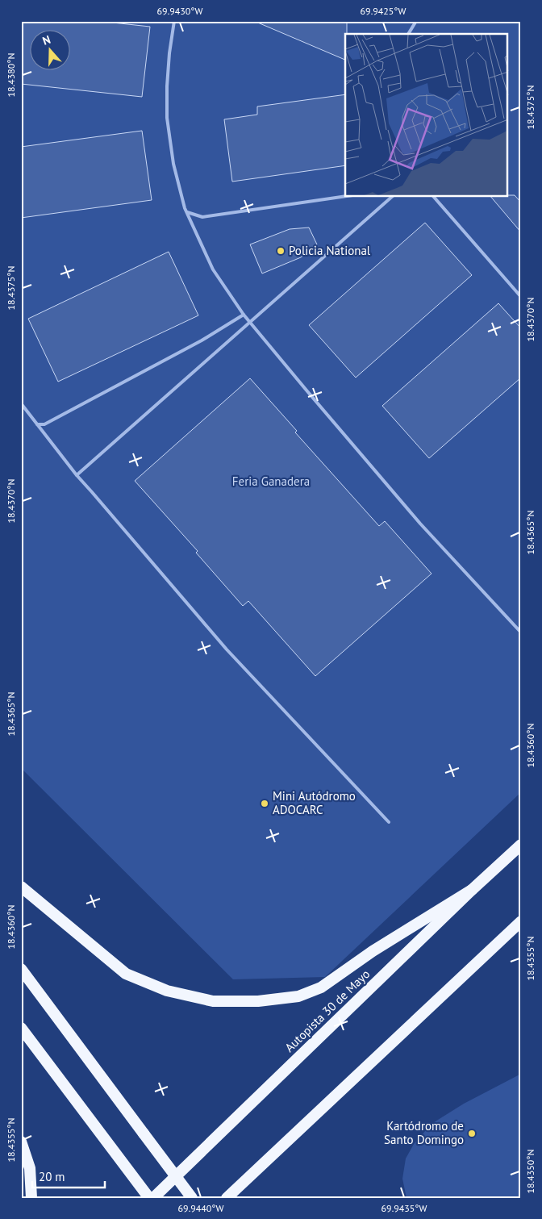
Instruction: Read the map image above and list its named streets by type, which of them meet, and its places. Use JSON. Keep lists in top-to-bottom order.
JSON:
{
  "streets": {
    "highway": ["Autopista 30 de Mayo"]
  },
  "parks": ["Feria Ganadera"],
  "places": ["Policia National", "Mini Autódromo ADOCARC", "Kartódromo de Santo Domingo"],
  "scale_bar": "20 m",
  "north": "top",
  "coordinates": [
    "69.9430°W",
    "69.9425°W",
    "18.4380°N",
    "18.4375°N",
    "18.4370°N",
    "18.4365°N",
    "18.4360°N",
    "18.4355°N",
    "18.4350°N",
    "69.9440°W",
    "69.9435°W"
  ]
}
